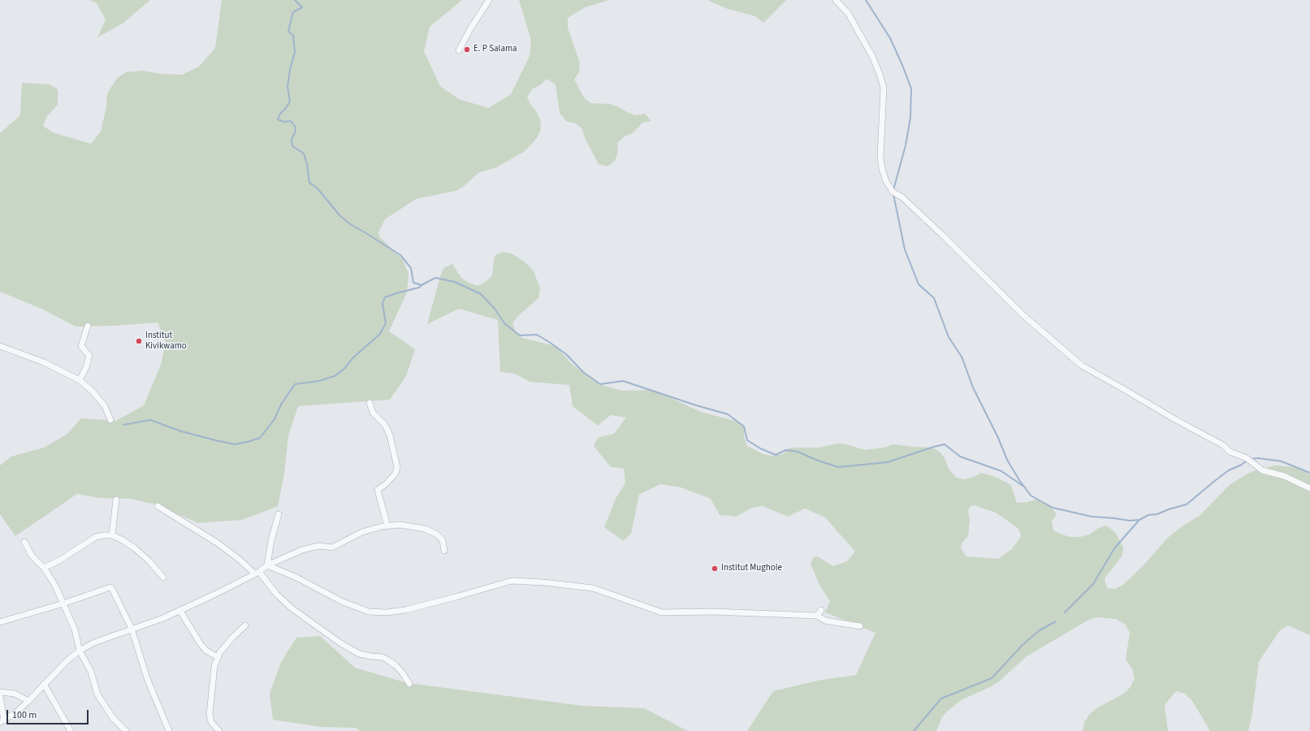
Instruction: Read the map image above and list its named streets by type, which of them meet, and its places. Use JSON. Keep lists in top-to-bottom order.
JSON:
{
  "places": ["E. P Salama", "Institut Kivikwamo", "Institut Mughole"],
  "scale_bar": "100 m"
}
